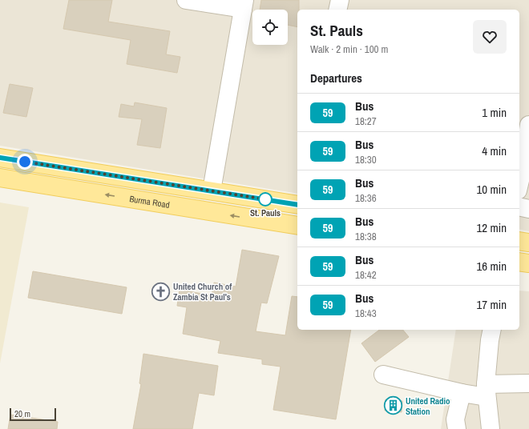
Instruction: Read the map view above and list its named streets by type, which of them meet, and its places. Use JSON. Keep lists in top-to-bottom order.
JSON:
{
  "streets": {
    "main road": ["Burma Road"]
  },
  "places": {
    "other": ["St. Pauls"],
    "church": ["United Church of Zambia St Paul's"],
    "building": ["United Radio Station"]
  },
  "lines": ["bus line 59"],
  "scale_bar": "20 m",
  "page": {
    "heading": [
      ["St. Pauls", "Walk · 2 min · 100 m"],
      "Departures"
    ],
    "list": [
      {
        "mark": "59",
        "name": "Bus",
        "note": "18:27",
        "value": "1 min"
      },
      {
        "mark": "59",
        "name": "Bus",
        "note": "18:30",
        "value": "4 min"
      },
      {
        "mark": "59",
        "name": "Bus",
        "note": "18:36",
        "value": "10 min"
      },
      {
        "mark": "59",
        "name": "Bus",
        "note": "18:38",
        "value": "12 min"
      },
      {
        "mark": "59",
        "name": "Bus",
        "note": "18:42",
        "value": "16 min"
      },
      {
        "mark": "59",
        "name": "Bus",
        "note": "18:43",
        "value": "17 min"
      }
    ],
    "scale": "20 m"
  }
}
